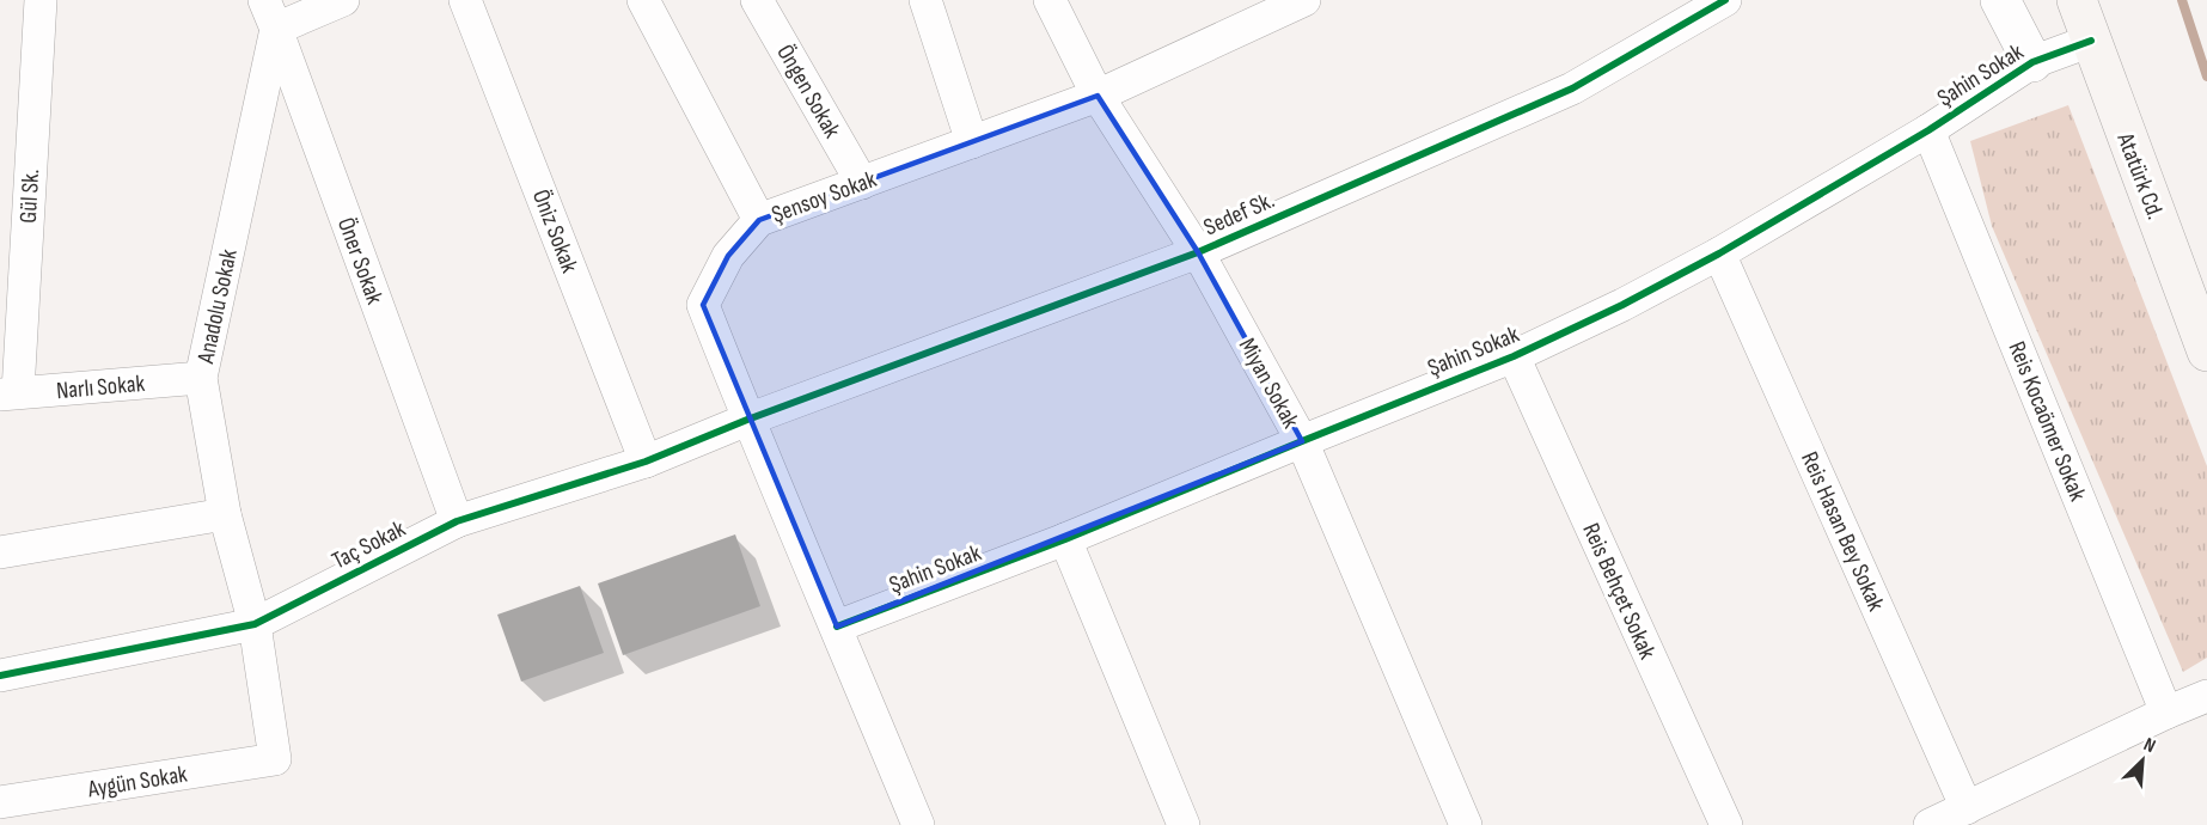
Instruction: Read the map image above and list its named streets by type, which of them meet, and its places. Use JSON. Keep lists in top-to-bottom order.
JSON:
{
  "streets": {
    "main road": ["Atatürk Cd."],
    "street": [
      "Şahin Sokak",
      "Öngen Sokak",
      "Gül Sk.",
      "Şensoy Sokak",
      "Sedef Sk.",
      "Öniz Sokak",
      "Öner Sokak",
      "Anadolu Sokak",
      "Miyan Sokak",
      "Narlı Sokak",
      "Reis Kocaömer Sokak",
      "Reis Hasan Bey Sokak",
      "Taç Sokak",
      "Reis Behçet Sokak",
      "Aygün Sokak"
    ]
  },
  "crossings": [
    ["Şahin Sokak", "Atatürk Cd."],
    ["Şahin Sokak", "Şensoy Sokak"],
    ["Şahin Sokak", "Miyan Sokak"],
    ["Şahin Sokak", "Reis Kocaömer Sokak"],
    ["Şahin Sokak", "Reis Hasan Bey Sokak"],
    ["Şahin Sokak", "Reis Behçet Sokak"],
    ["Öngen Sokak", "Şensoy Sokak"],
    ["Gül Sk.", "Narlı Sokak"],
    ["Şensoy Sokak", "Sedef Sk."],
    ["Şensoy Sokak", "Miyan Sokak"],
    ["Şensoy Sokak", "Taç Sokak"],
    ["Sedef Sk.", "Miyan Sokak"],
    ["Sedef Sk.", "Taç Sokak"],
    ["Öniz Sokak", "Taç Sokak"],
    ["Öner Sokak", "Anadolu Sokak"],
    ["Öner Sokak", "Taç Sokak"],
    ["Anadolu Sokak", "Narlı Sokak"],
    ["Anadolu Sokak", "Taç Sokak"],
    ["Anadolu Sokak", "Aygün Sokak"]
  ],
  "north": "top right"
}
